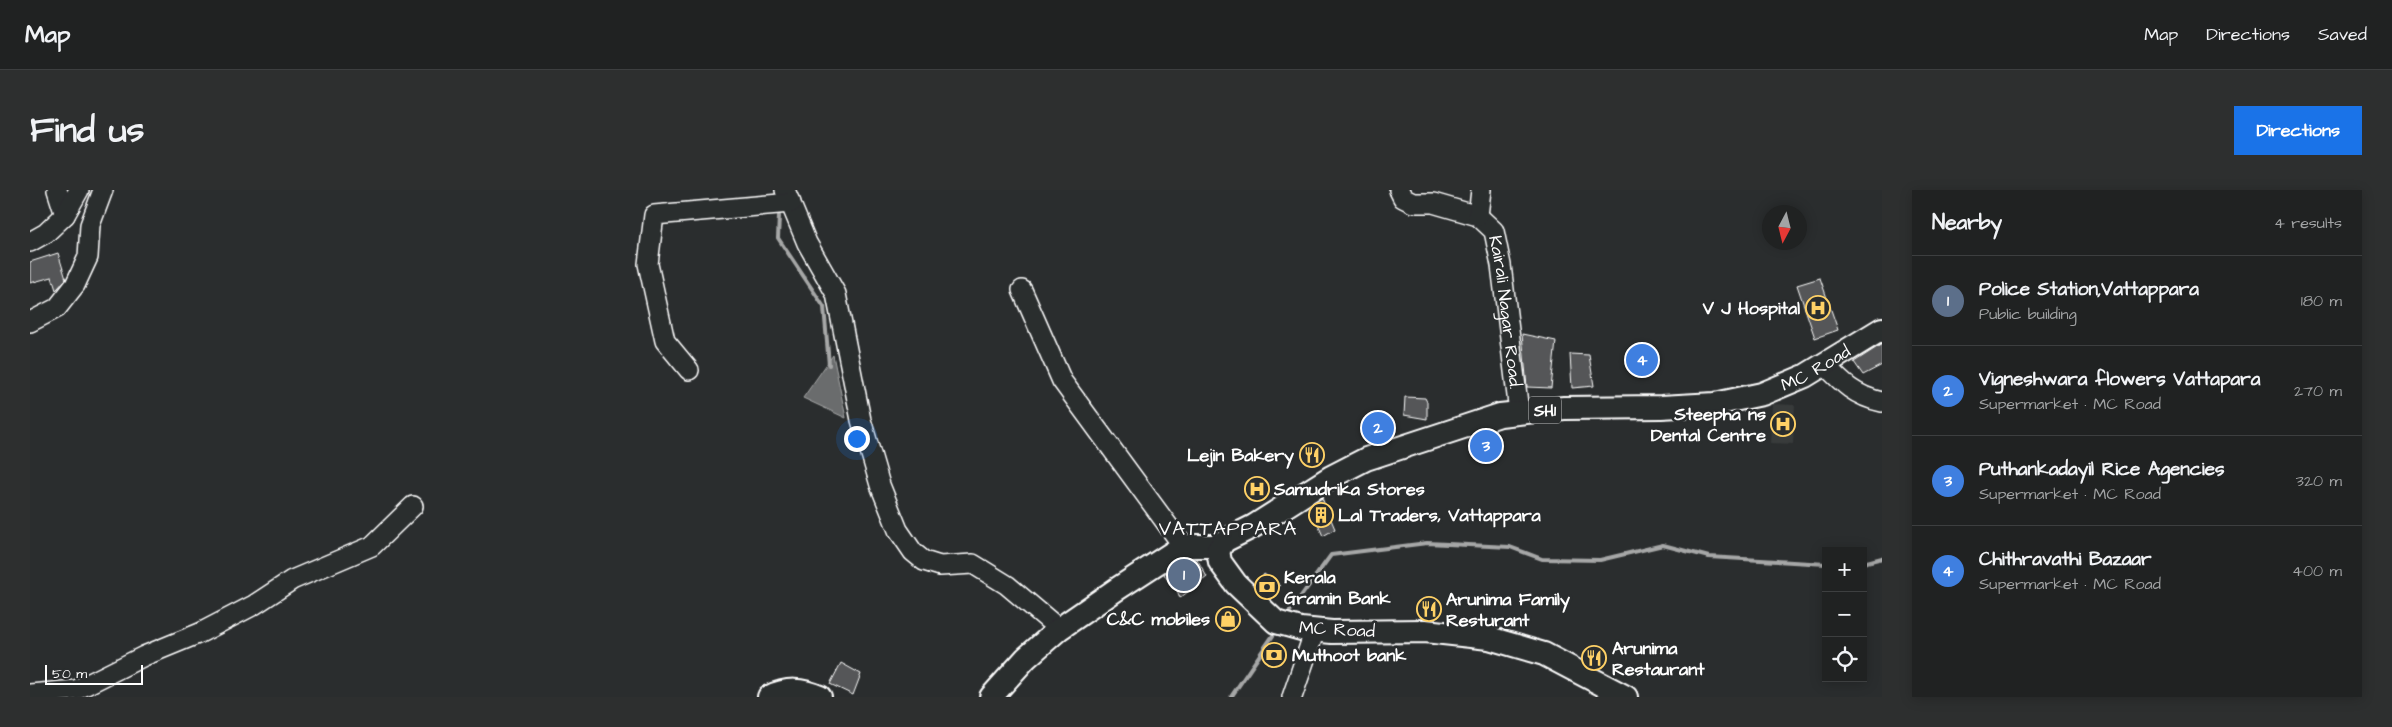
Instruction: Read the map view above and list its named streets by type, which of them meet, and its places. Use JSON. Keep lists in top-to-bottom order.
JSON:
{
  "streets": {
    "main road": ["MC Road", "SH1"],
    "street": ["Kairali Nagar Road."]
  },
  "crossings": [
    ["Kairali Nagar Road.", "MC Road"]
  ],
  "districts": ["VATTAPPARA"],
  "places": {
    "hospital": ["V J Hospital", "Steepha ns Dental Centre", "Samudrika Stores"],
    "restaurant": ["Lejin Bakery", "Arunima Family Resturant", "Arunima Restaurant"],
    "building": ["Lal Traders, Vattappara"],
    "bank": ["Kerala Gramin Bank", "Muthoot bank"],
    "shop": ["C&C mobiles"]
  },
  "scale_bar": "50 m",
  "north": "bottom",
  "page": {
    "header": "Map",
    "nav": ["Map", "Directions", "Saved"],
    "title": "Find us",
    "buttons": "Directions",
    "heading": ["Nearby", "4 results"],
    "list": [
      {
        "mark": "1",
        "name": "Police Station,Vattappara",
        "note": "Public building",
        "value": "180 m"
      },
      {
        "mark": "2",
        "name": "Vigneshwara flowers Vattapara",
        "note": "Supermarket · MC Road",
        "value": "270 m"
      },
      {
        "mark": "3",
        "name": "Puthankadayil Rice Agencies",
        "note": "Supermarket · MC Road",
        "value": "320 m"
      },
      {
        "mark": "4",
        "name": "Chithravathi Bazaar",
        "note": "Supermarket · MC Road",
        "value": "400 m"
      }
    ],
    "pins": [
      "4",
      "2",
      "3",
      "1"
    ],
    "map_buttons": ["+", "−"],
    "scale": "50 m"
  }
}
